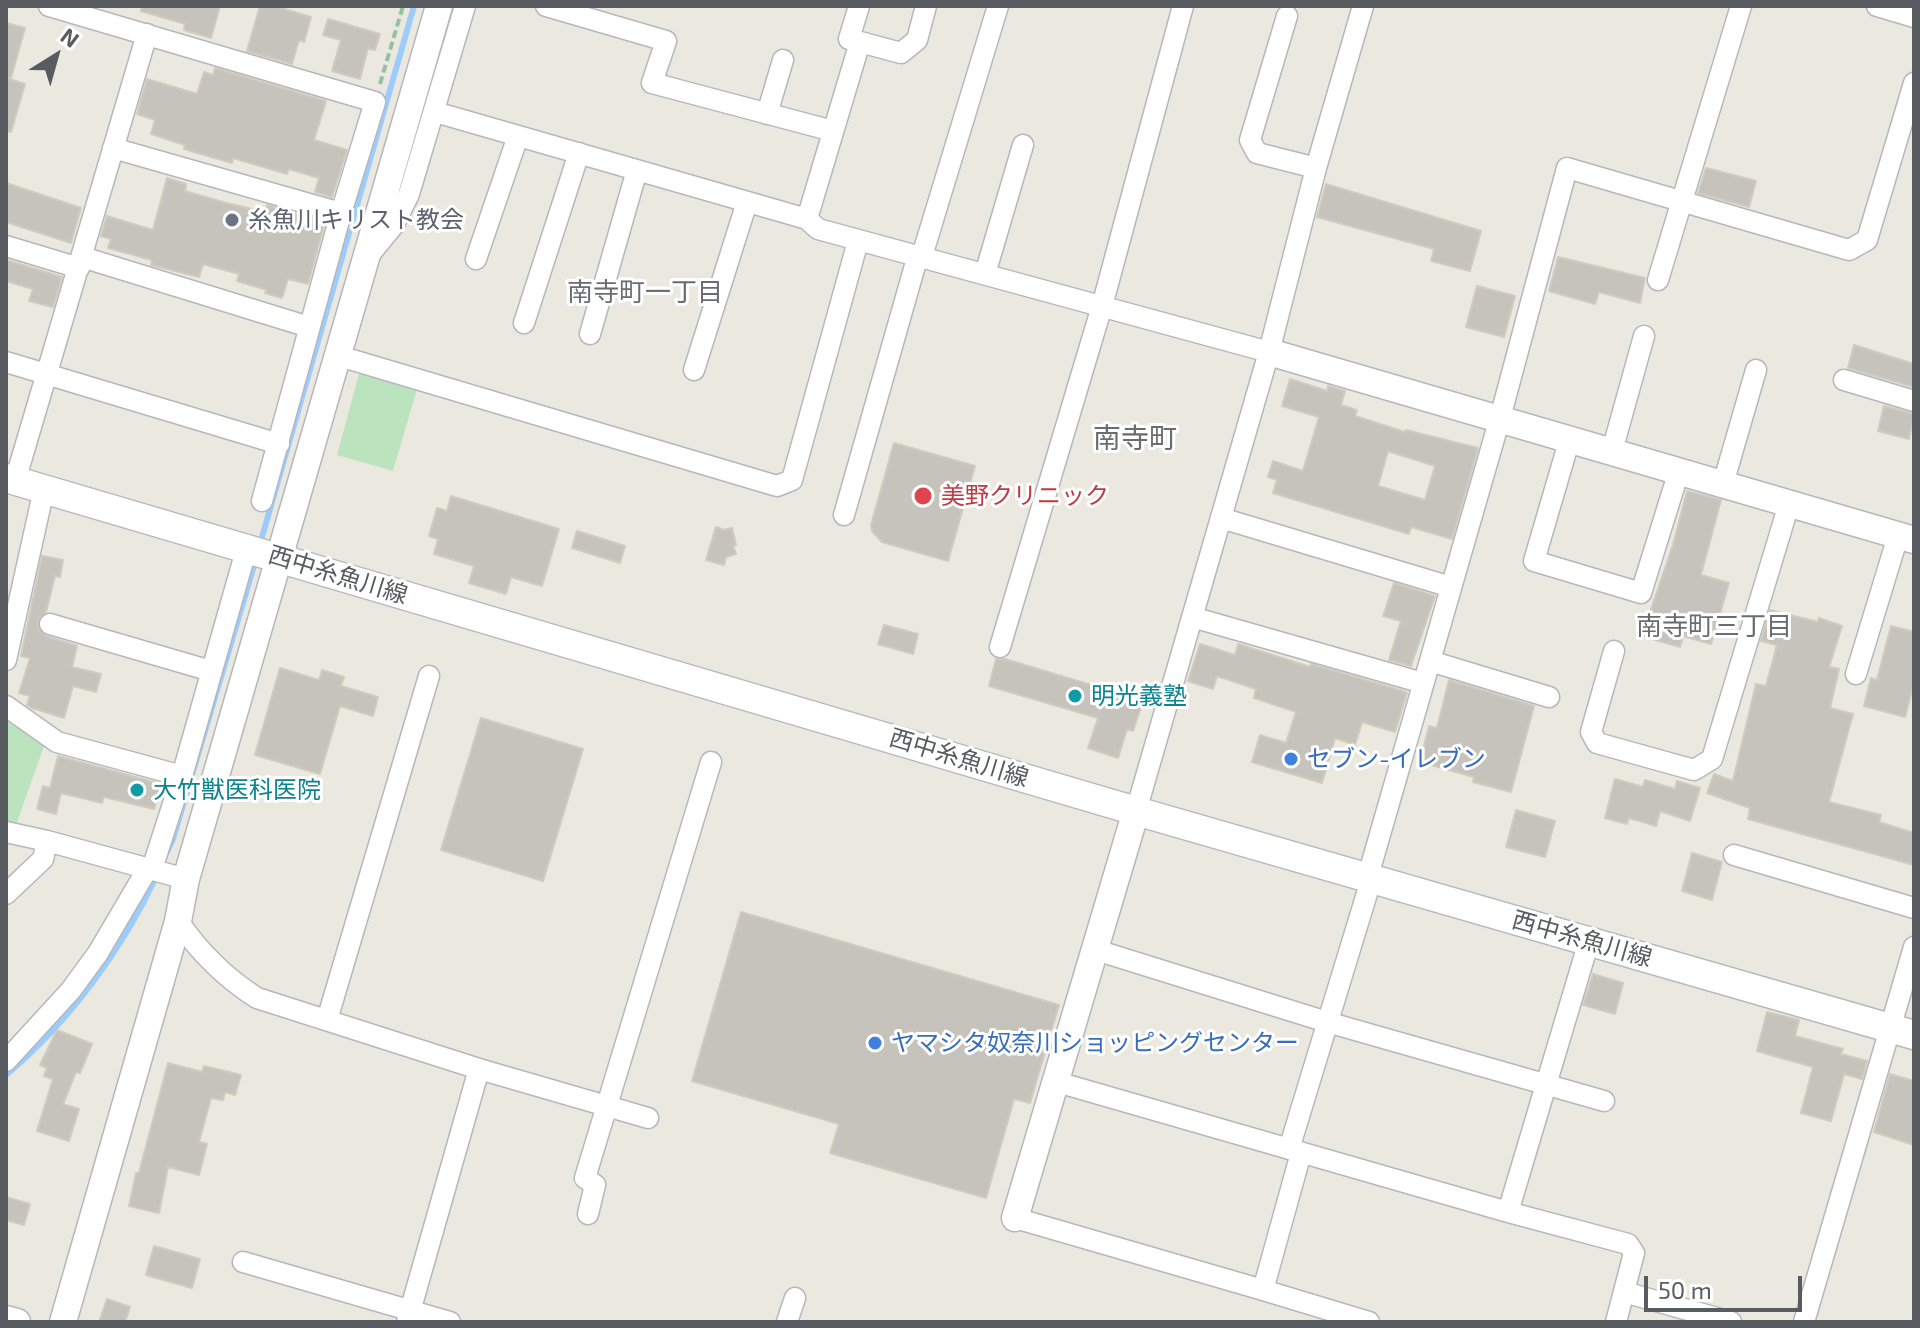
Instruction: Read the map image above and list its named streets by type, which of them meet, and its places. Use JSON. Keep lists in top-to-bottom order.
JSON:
{
  "streets": {
    "main road": ["西中糸魚川線"]
  },
  "districts": ["南寺町一丁目", "南寺町", "南寺町三丁目"],
  "places": [
    "糸魚川キリスト教会",
    "美野クリニック",
    "明光義塾",
    "セブン-イレブン",
    "大竹獣医科医院",
    "ヤマシタ奴奈川ショッピングセンター"
  ],
  "scale_bar": "50 m",
  "north": "top right"
}
